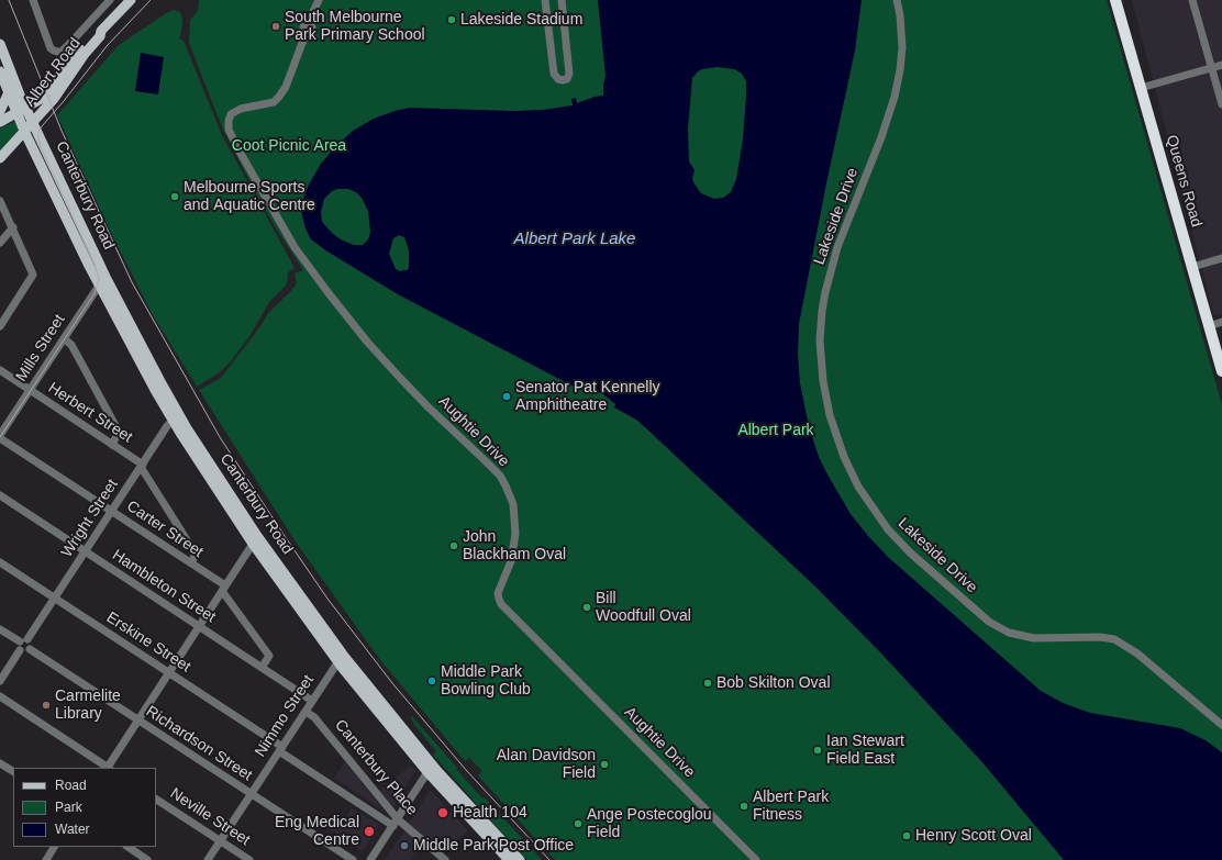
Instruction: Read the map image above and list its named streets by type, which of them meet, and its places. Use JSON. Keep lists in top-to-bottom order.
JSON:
{
  "streets": {
    "highway": ["Queens Road"],
    "main road": ["Albert Road", "Canterbury Road"],
    "street": [
      "Lakeside Drive",
      "Mills Street",
      "Herbert Street",
      "Aughtie Drive",
      "Wright Street",
      "Carter Street",
      "Hambleton Street",
      "Erskine Street",
      "Nimmo Street",
      "Richardson Street",
      "Canterbury Place",
      "Neville Street"
    ]
  },
  "crossings": [
    ["Albert Road", "Canterbury Road"],
    ["Canterbury Road", "Mills Street"],
    ["Canterbury Road", "Wright Street"],
    ["Canterbury Road", "Nimmo Street"],
    ["Mills Street", "Herbert Street"],
    ["Mills Street", "Carter Street"],
    ["Herbert Street", "Wright Street"],
    ["Wright Street", "Carter Street"],
    ["Wright Street", "Hambleton Street"],
    ["Wright Street", "Erskine Street"],
    ["Wright Street", "Richardson Street"],
    ["Hambleton Street", "Nimmo Street"],
    ["Erskine Street", "Nimmo Street"],
    ["Nimmo Street", "Richardson Street"],
    ["Nimmo Street", "Canterbury Place"],
    ["Nimmo Street", "Neville Street"]
  ],
  "water": ["Albert Park Lake"],
  "parks": ["Coot Picnic Area", "Albert Park"],
  "places": [
    "Lakeside Stadium",
    "South Melbourne Park Primary School",
    "Melbourne Sports and Aquatic Centre",
    "Senator Pat Kennelly Amphitheatre",
    "John Blackham Oval",
    "Bill Woodfull Oval",
    "Middle Park Bowling Club",
    "Bob Skilton Oval",
    "Carmelite Library",
    "Ian Stewart Field East",
    "Alan Davidson Field",
    "Albert Park Fitness",
    "Health 104",
    "Ange Postecoglou Field",
    "Eng Medical Centre",
    "Henry Scott Oval",
    "Middle Park Post Office"
  ],
  "legend": ["Road", "Park", "Water"]
}
